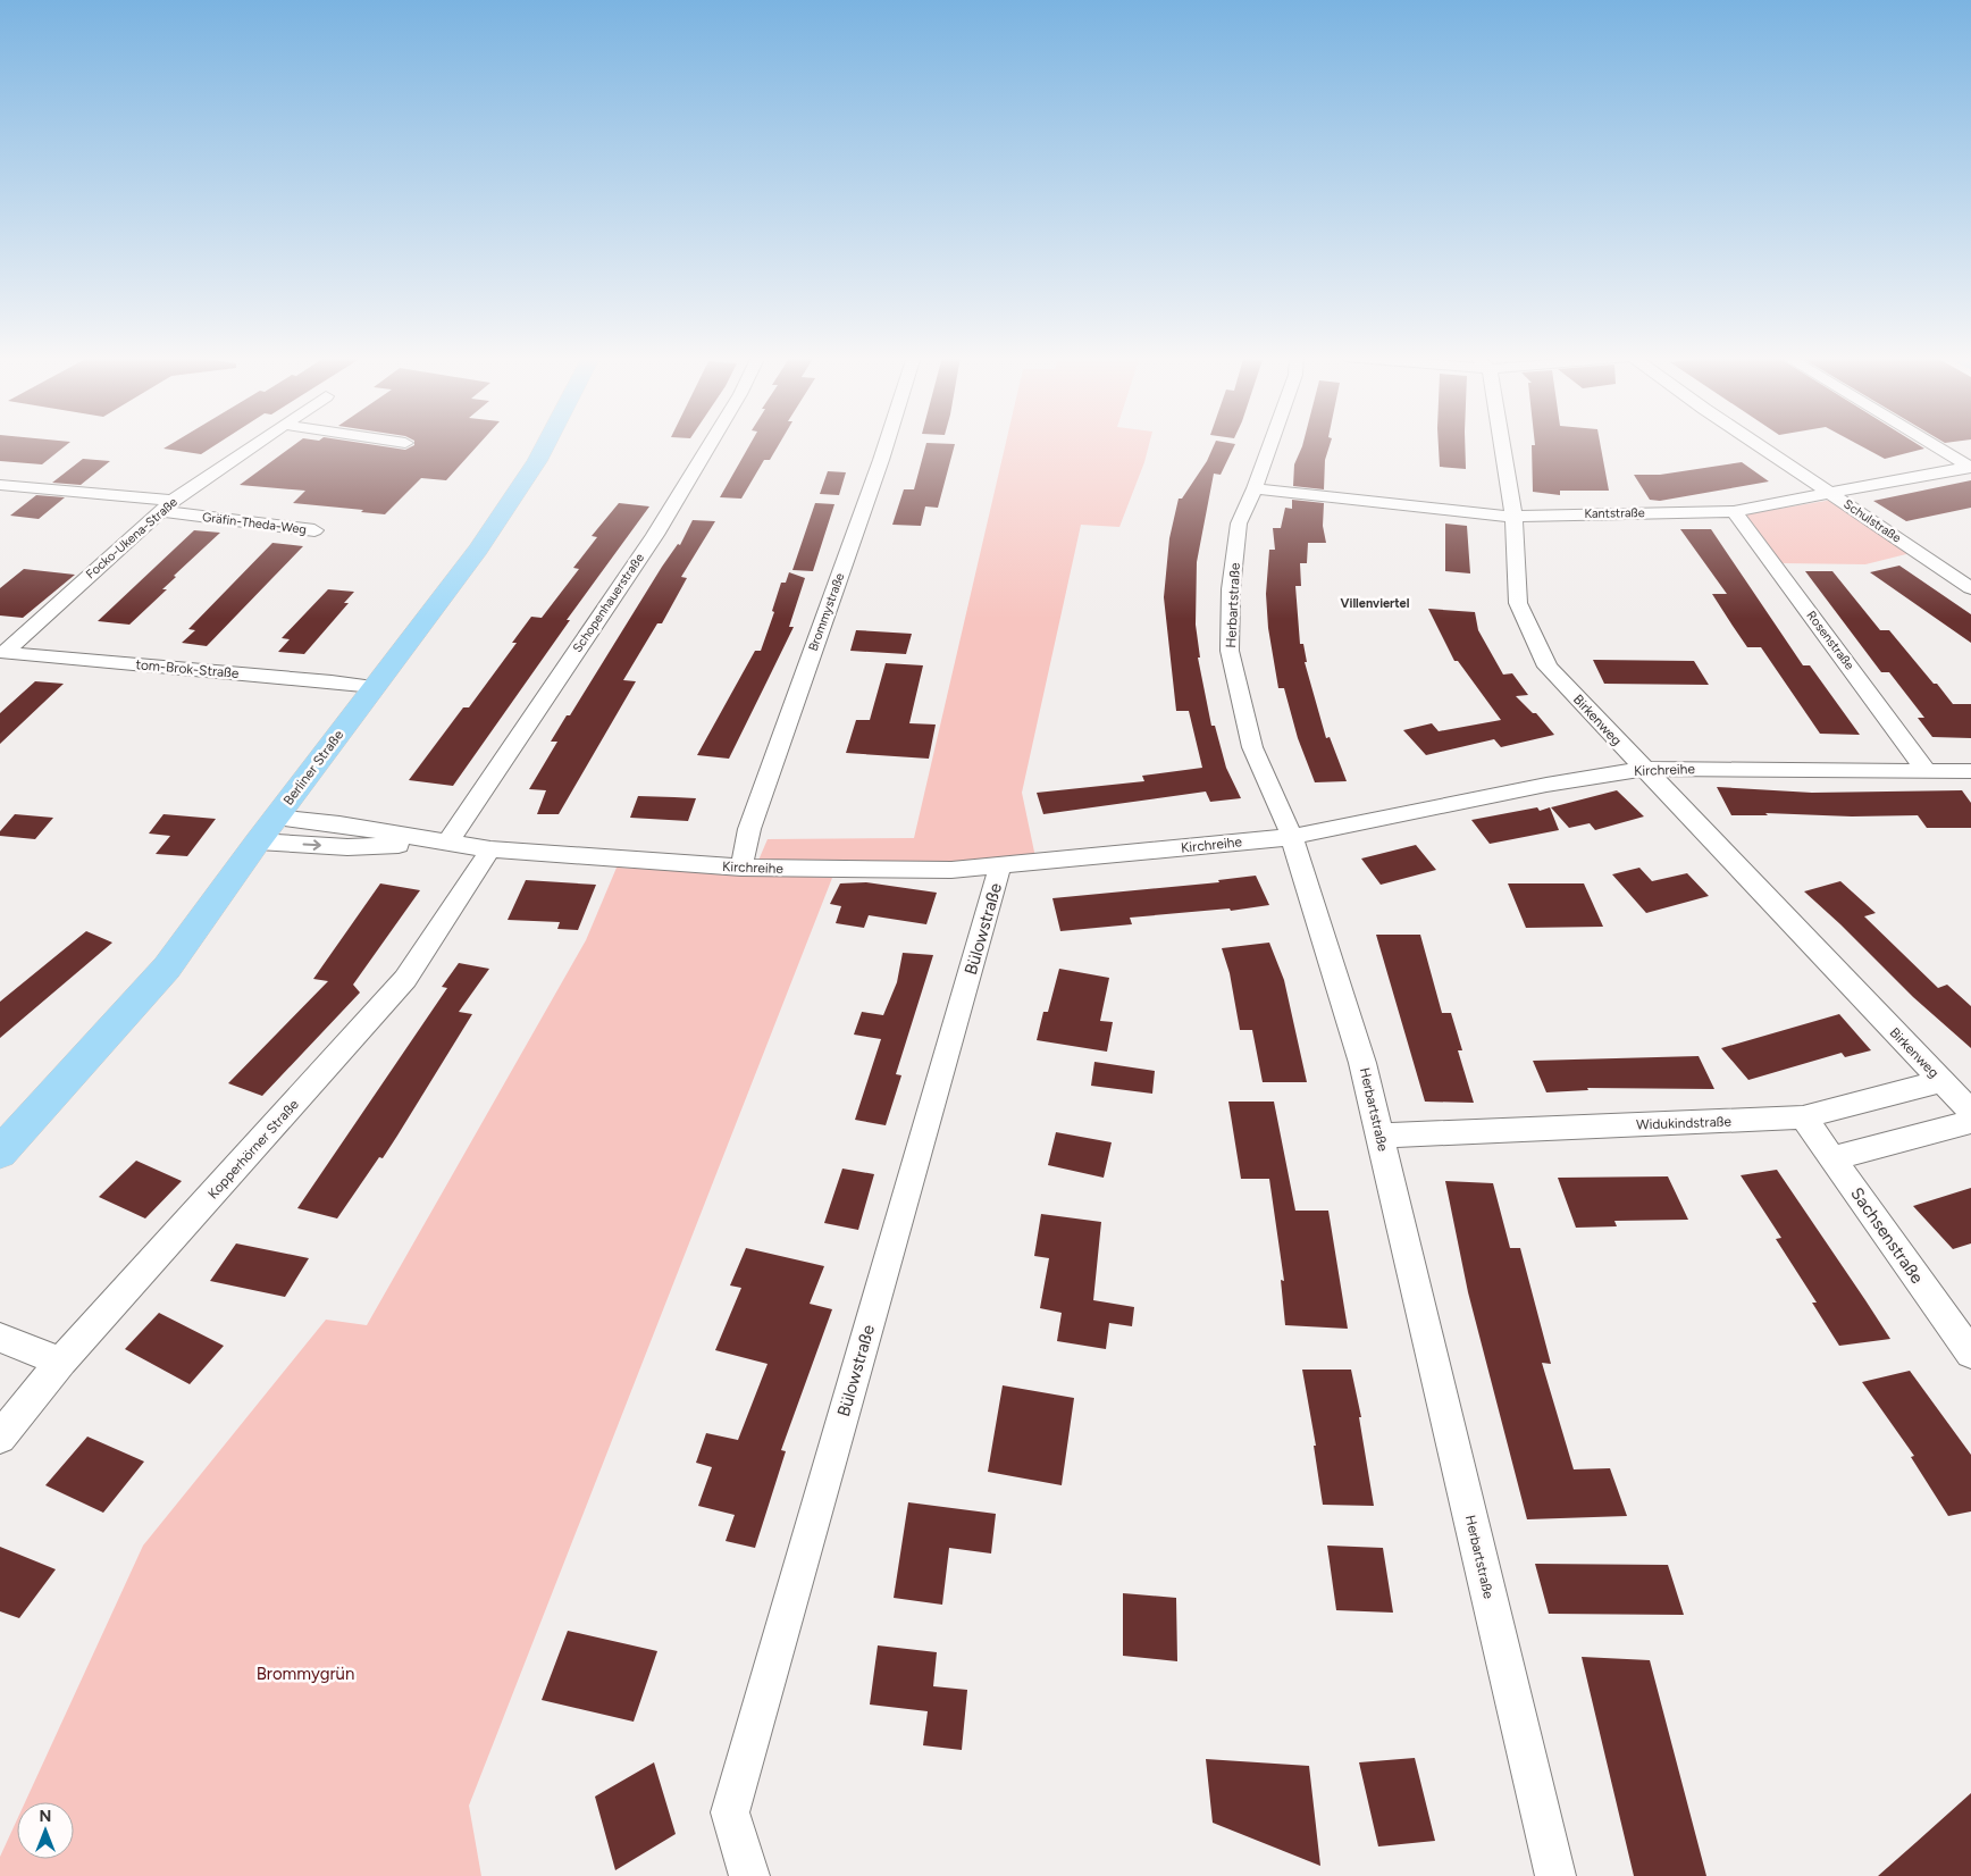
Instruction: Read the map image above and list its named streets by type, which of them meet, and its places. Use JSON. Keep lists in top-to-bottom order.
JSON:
{
  "streets": {
    "main road": ["Berliner Straße"],
    "street": [
      "Kantstraße",
      "Schulstraße",
      "Gräfin-Theda-Weg",
      "Focko-Ukena-Straße",
      "Schopenhauerstraße",
      "Herbartstraße",
      "Brommystraße",
      "Rosenstraße",
      "tom-Brok-Straße",
      "Birkenweg",
      "Kirchreihe",
      "Bülowstraße",
      "Widukindstraße",
      "Kopperhörner Straße",
      "Sachsenstraße"
    ]
  },
  "crossings": [
    ["Kantstraße", "Schulstraße"],
    ["Kantstraße", "Herbartstraße"],
    ["Kantstraße", "Rosenstraße"],
    ["Kantstraße", "Birkenweg"],
    ["Gräfin-Theda-Weg", "Focko-Ukena-Straße"],
    ["Focko-Ukena-Straße", "tom-Brok-Straße"],
    ["Schopenhauerstraße", "Kirchreihe"],
    ["Herbartstraße", "Kirchreihe"],
    ["Herbartstraße", "Widukindstraße"],
    ["Brommystraße", "Kirchreihe"],
    ["Rosenstraße", "Kirchreihe"],
    ["tom-Brok-Straße", "Berliner Straße"],
    ["Birkenweg", "Kirchreihe"],
    ["Birkenweg", "Widukindstraße"],
    ["Berliner Straße", "Kirchreihe"],
    ["Kirchreihe", "Bülowstraße"],
    ["Kirchreihe", "Kopperhörner Straße"],
    ["Widukindstraße", "Sachsenstraße"]
  ],
  "districts": ["Villenviertel"],
  "parks": ["Brommygrün"],
  "north": "top"
}
